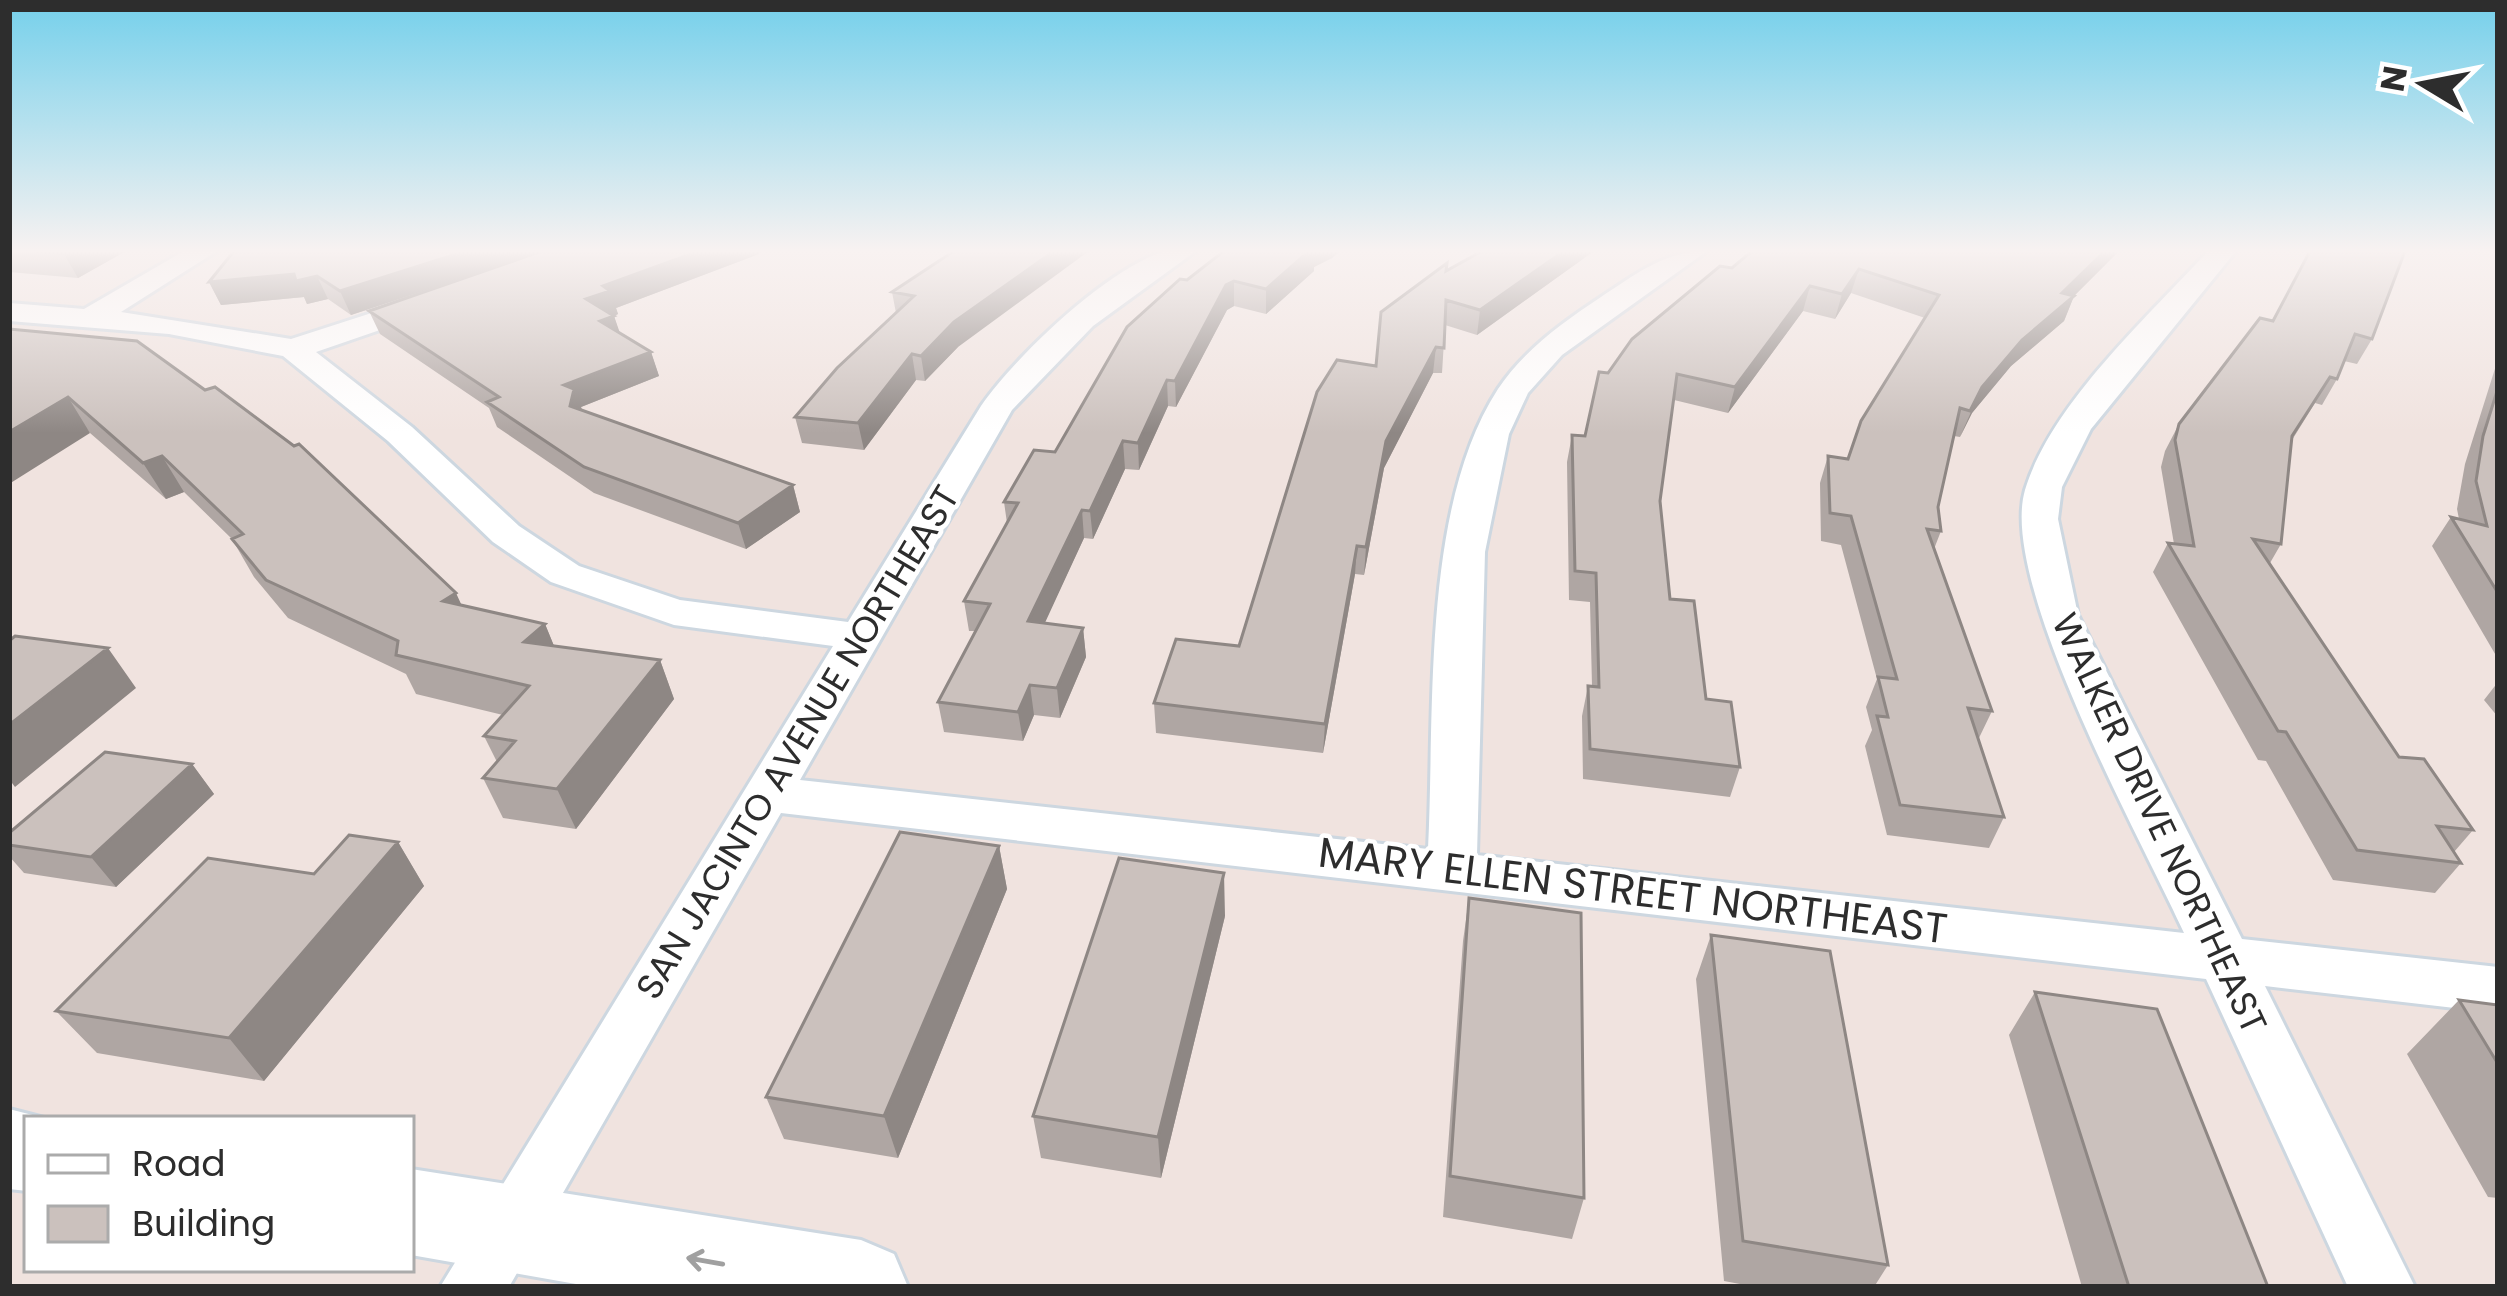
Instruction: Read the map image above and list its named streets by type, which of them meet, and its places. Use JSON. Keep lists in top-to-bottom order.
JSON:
{
  "streets": {
    "street": ["SAN JACINTO AVENUE NORTHEAST", "WALKER DRIVE NORTHEAST", "MARY ELLEN STREET NORTHEAST"]
  },
  "crossings": [
    ["SAN JACINTO AVENUE NORTHEAST", "MARY ELLEN STREET NORTHEAST"],
    ["WALKER DRIVE NORTHEAST", "MARY ELLEN STREET NORTHEAST"]
  ],
  "legend": ["Road", "Building"],
  "north": "left"
}
